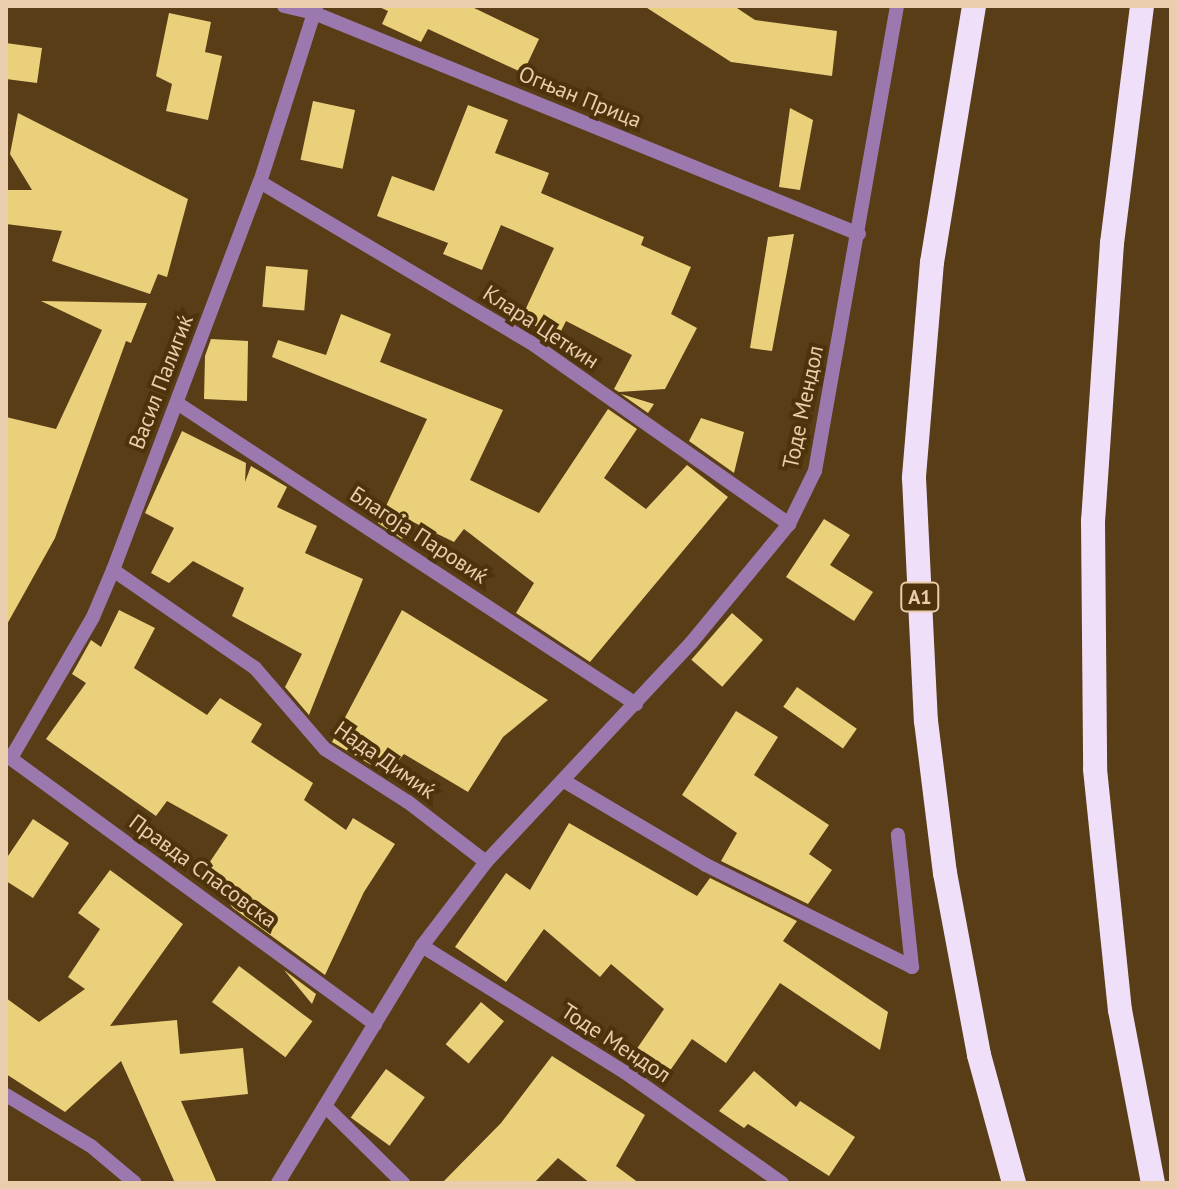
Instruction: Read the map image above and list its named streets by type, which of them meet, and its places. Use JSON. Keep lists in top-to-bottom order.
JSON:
{
  "streets": {
    "highway": ["A1"],
    "street": [
      "Огњан Прица",
      "Клара Цеткин",
      "Васил Палигиќ",
      "Тоде Мендол",
      "Благоја Паровиќ",
      "Нада Димиќ",
      "Правда Спасовска"
    ]
  },
  "crossings": [
    ["Огњан Прица", "Васил Палигиќ"],
    ["Огњан Прица", "Тоде Мендол"],
    ["Клара Цеткин", "Васил Палигиќ"],
    ["Клара Цеткин", "Тоде Мендол"],
    ["Васил Палигиќ", "Благоја Паровиќ"],
    ["Васил Палигиќ", "Нада Димиќ"],
    ["Васил Палигиќ", "Правда Спасовска"],
    ["Тоде Мендол", "Благоја Паровиќ"],
    ["Тоде Мендол", "Нада Димиќ"],
    ["Тоде Мендол", "Правда Спасовска"]
  ]
}
